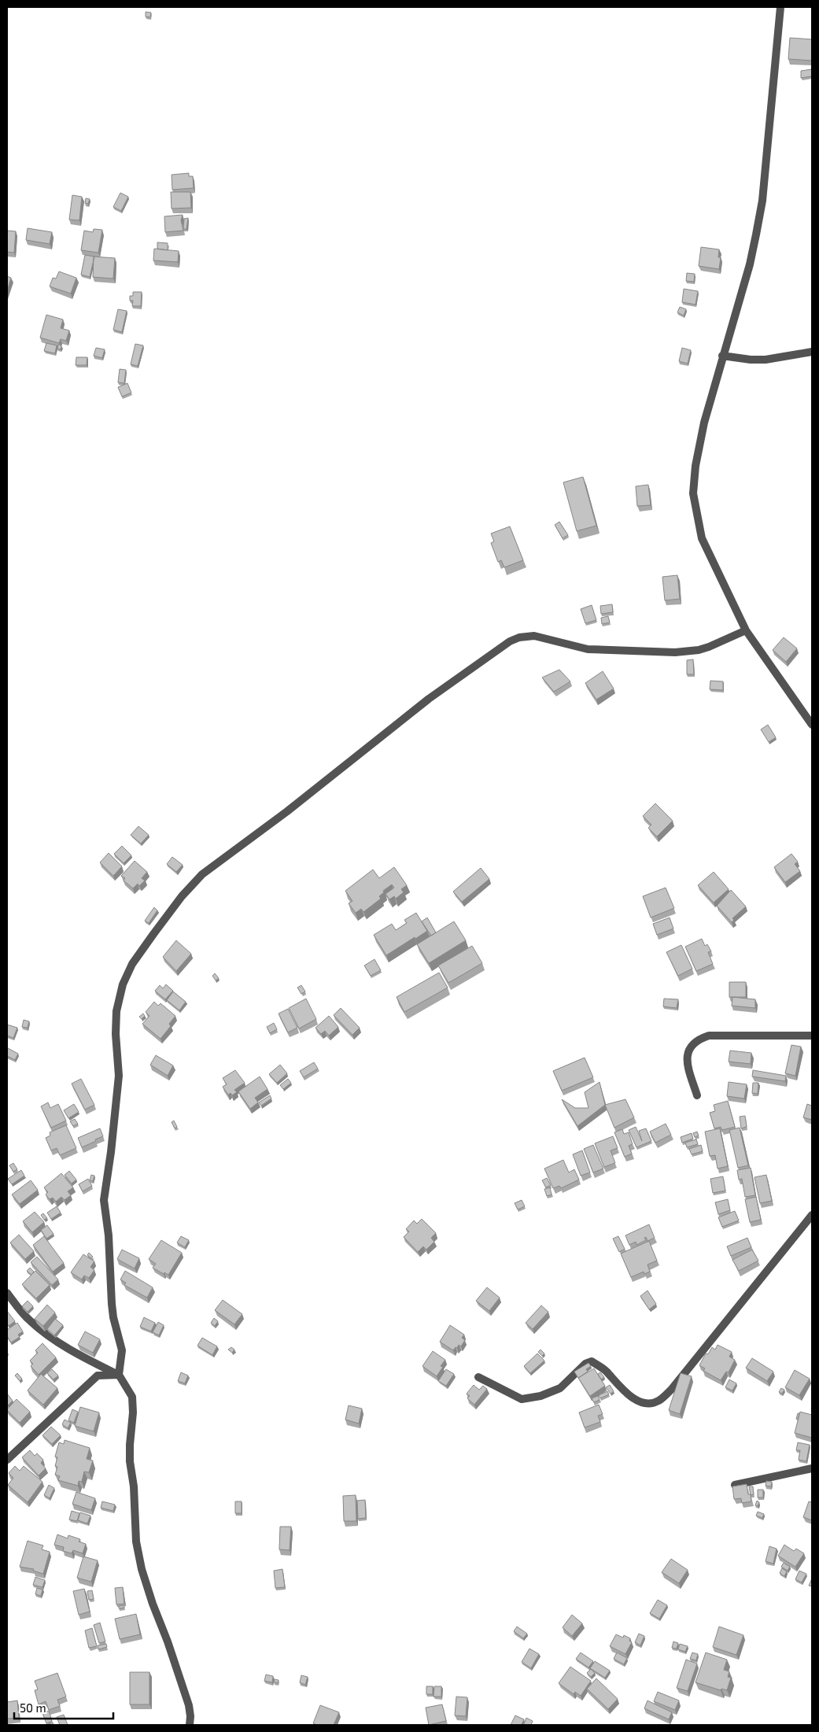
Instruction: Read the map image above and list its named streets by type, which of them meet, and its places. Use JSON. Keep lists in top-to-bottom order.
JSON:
{
  "scale_bar": "50 m"
}
